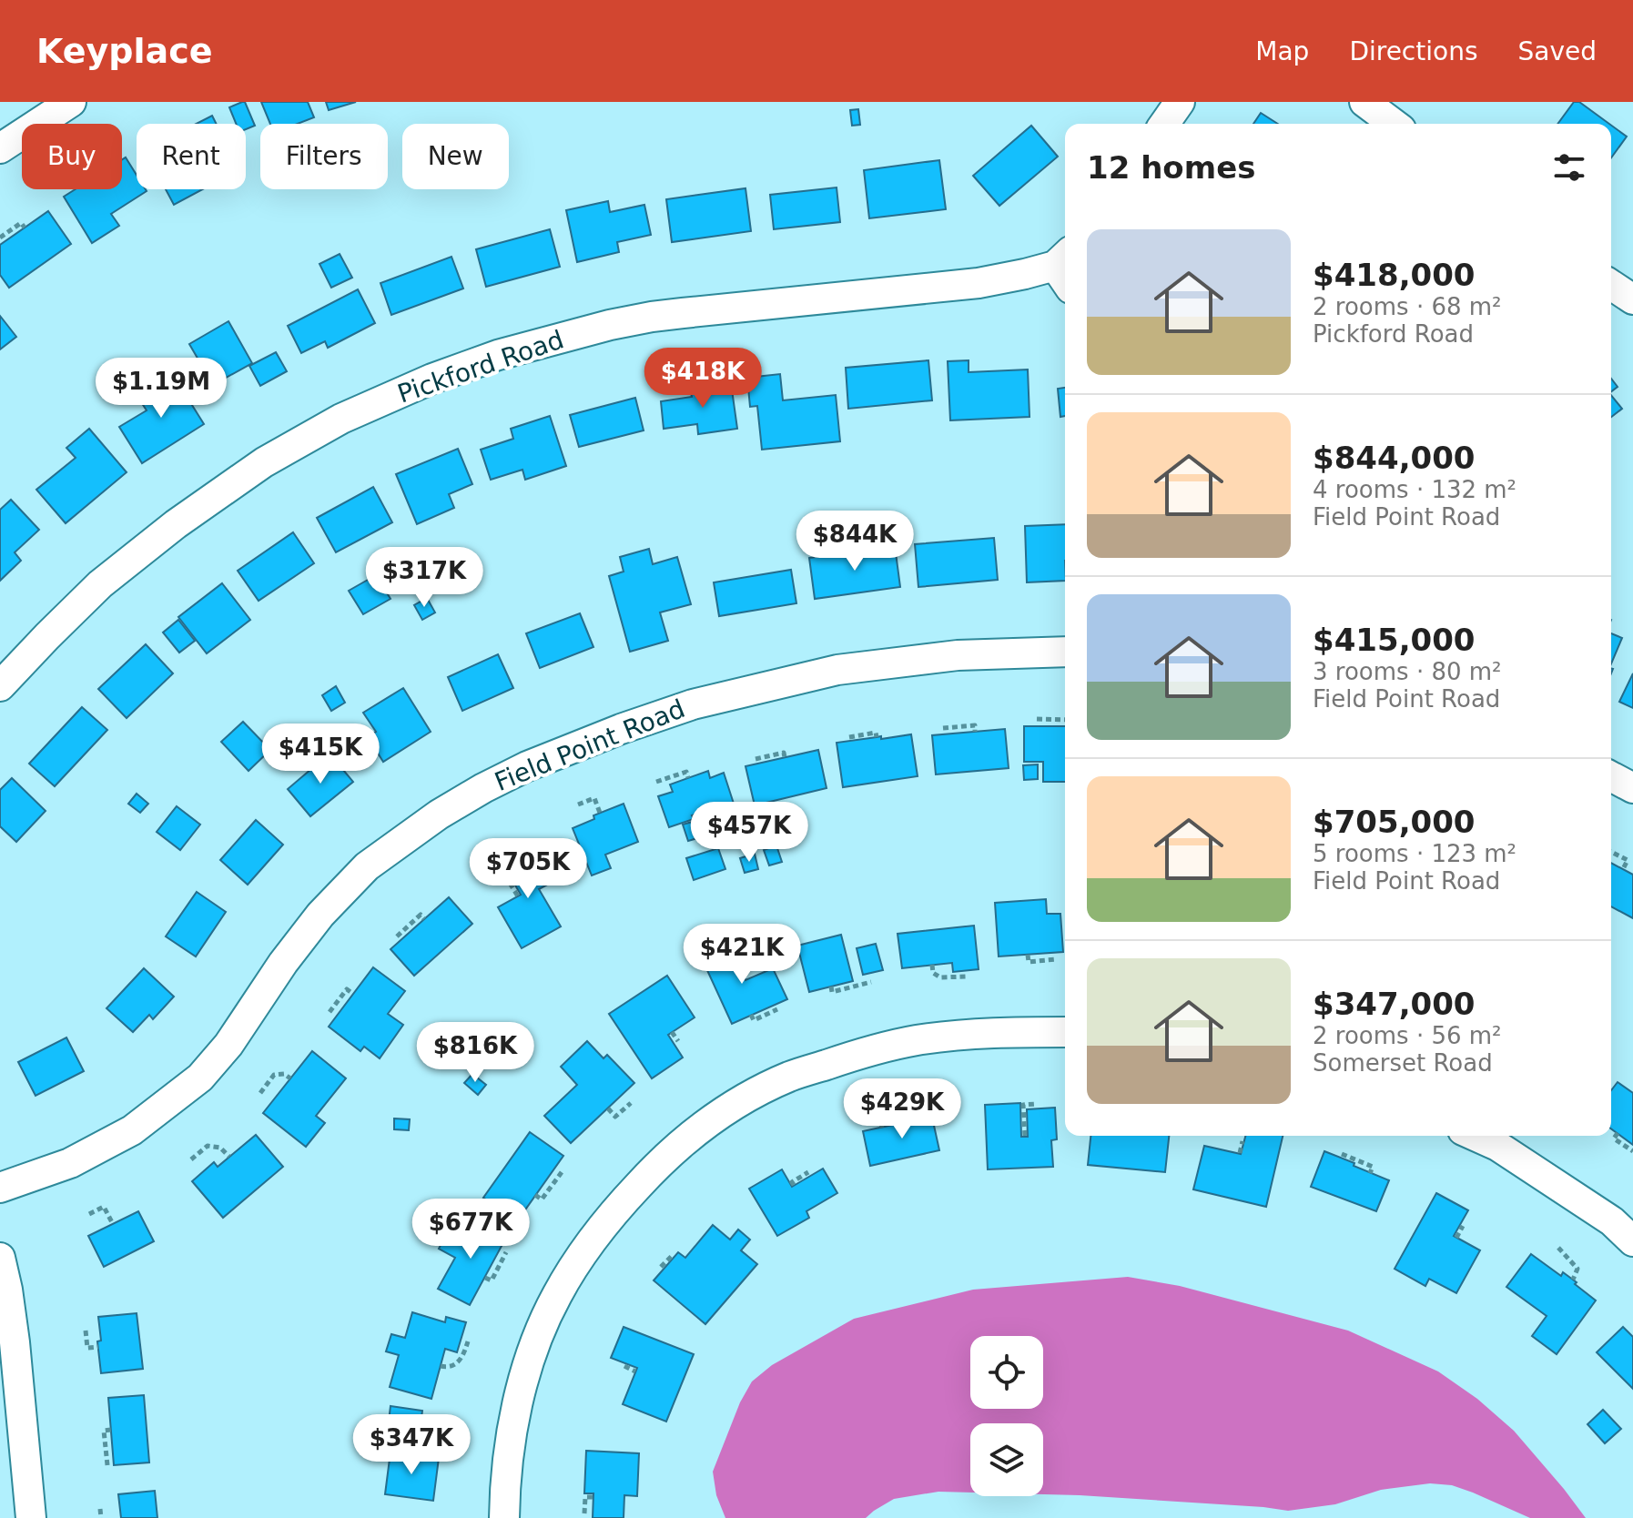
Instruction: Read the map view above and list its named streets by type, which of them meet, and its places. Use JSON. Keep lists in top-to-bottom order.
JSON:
{
  "streets": {
    "street": ["Pickford Road", "Field Point Road"]
  },
  "page": {
    "header": "Keyplace",
    "nav": ["Map", "Directions", "Saved"],
    "chip": [
      "Buy",
      "Rent",
      "Filters",
      "New"
    ],
    "heading": "12 homes",
    "list": [
      {
        "name": "$418,000",
        "note": "2 rooms · 68 m² · Pickford Road"
      },
      {
        "name": "$844,000",
        "note": "4 rooms · 132 m² · Field Point Road"
      },
      {
        "name": "$415,000",
        "note": "3 rooms · 80 m² · Field Point Road"
      },
      {
        "name": "$705,000",
        "note": "5 rooms · 123 m² · Field Point Road"
      },
      {
        "name": "$347,000",
        "note": "2 rooms · 56 m² · Somerset Road"
      }
    ],
    "price": [
      "$418K",
      "$1.19M",
      "$844K",
      "$317K",
      "$415K",
      "$457K",
      "$705K",
      "$421K",
      "$816K",
      "$429K",
      "$677K",
      "$347K"
    ]
  }
}
